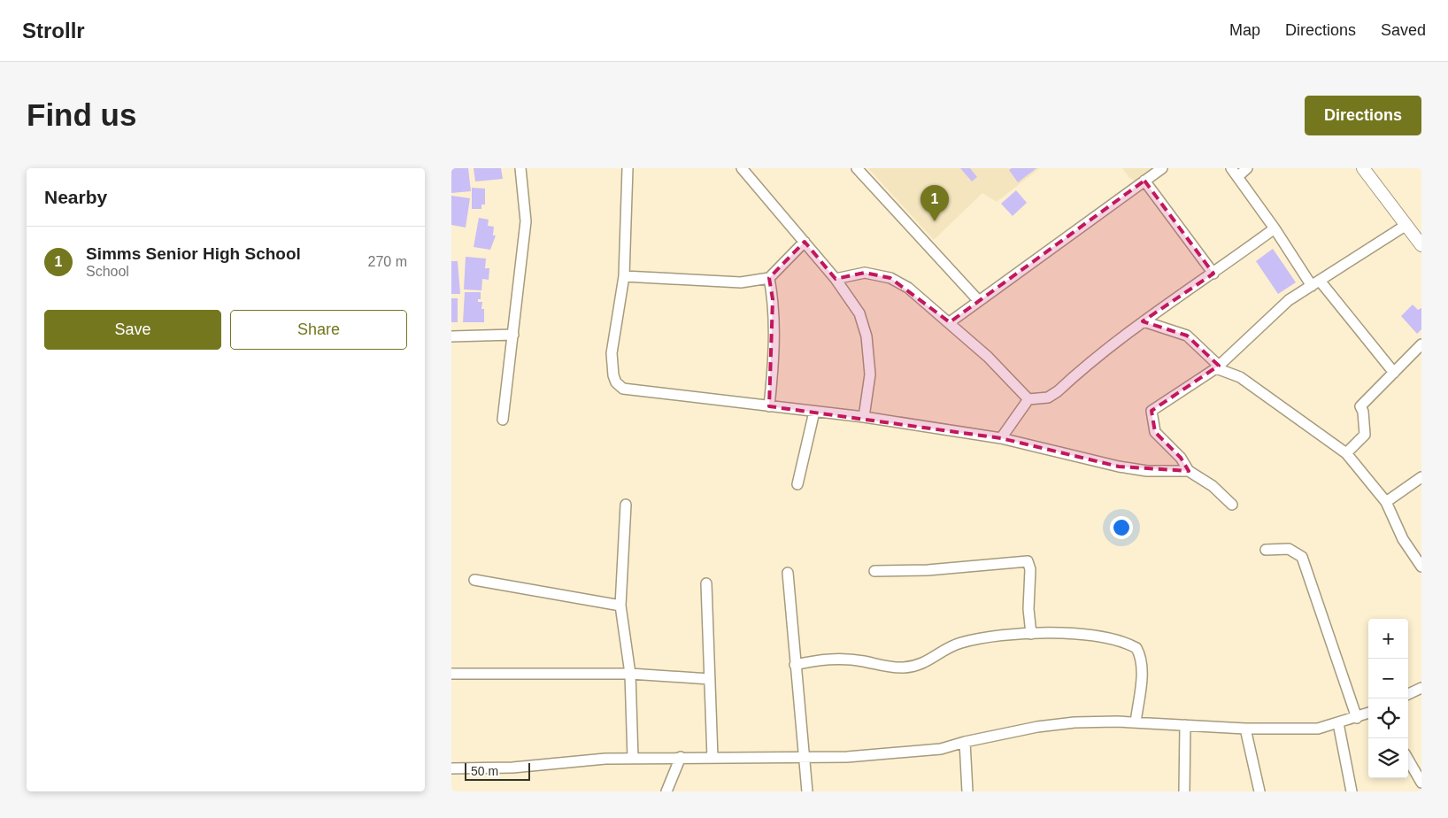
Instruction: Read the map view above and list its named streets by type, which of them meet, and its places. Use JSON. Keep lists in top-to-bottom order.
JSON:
{
  "scale_bar": "50 m",
  "page": {
    "header": "Strollr",
    "nav": ["Map", "Directions", "Saved"],
    "buttons": [
      "Directions",
      ["Save", "Share"]
    ],
    "title": "Find us",
    "heading": "Nearby",
    "pins": "1",
    "list": [
      {
        "mark": "1",
        "name": "Simms Senior High School",
        "note": "School",
        "value": "270 m"
      }
    ],
    "map_buttons": ["+", "−"],
    "scale": "50 m"
  }
}
